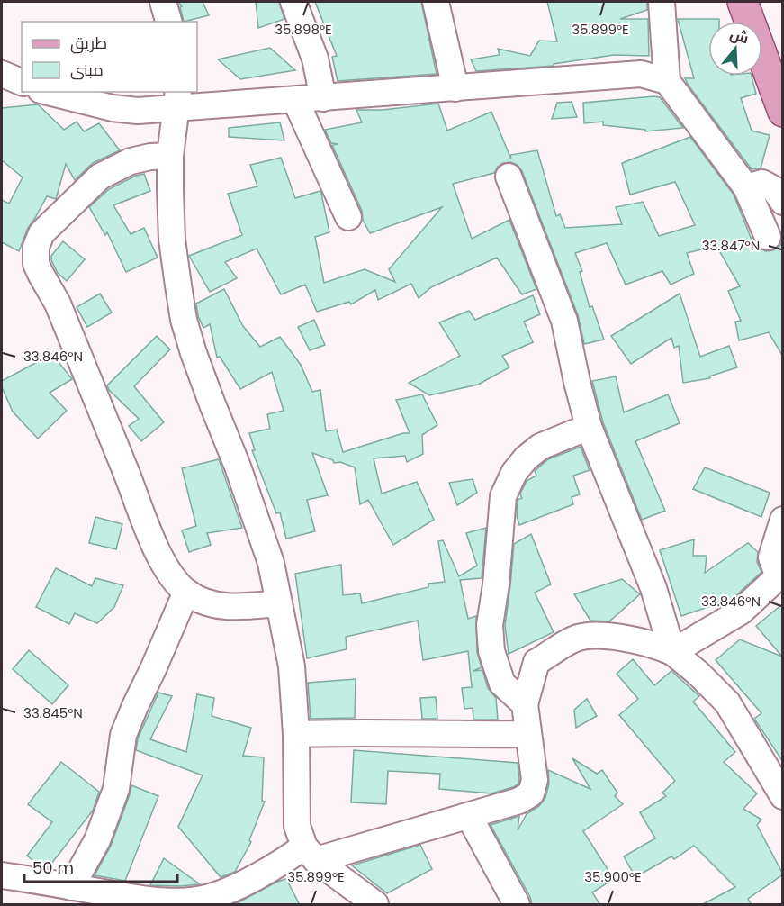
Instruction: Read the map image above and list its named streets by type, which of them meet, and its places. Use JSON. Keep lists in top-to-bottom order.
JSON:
{
  "legend": ["طريق", "مبنى"],
  "scale_bar": "50 m",
  "north": "top",
  "coordinates": [
    "35.898°E",
    "35.899°E",
    "33.847°N",
    "33.846°N",
    "33.845°N",
    "35.900°E"
  ]
}
